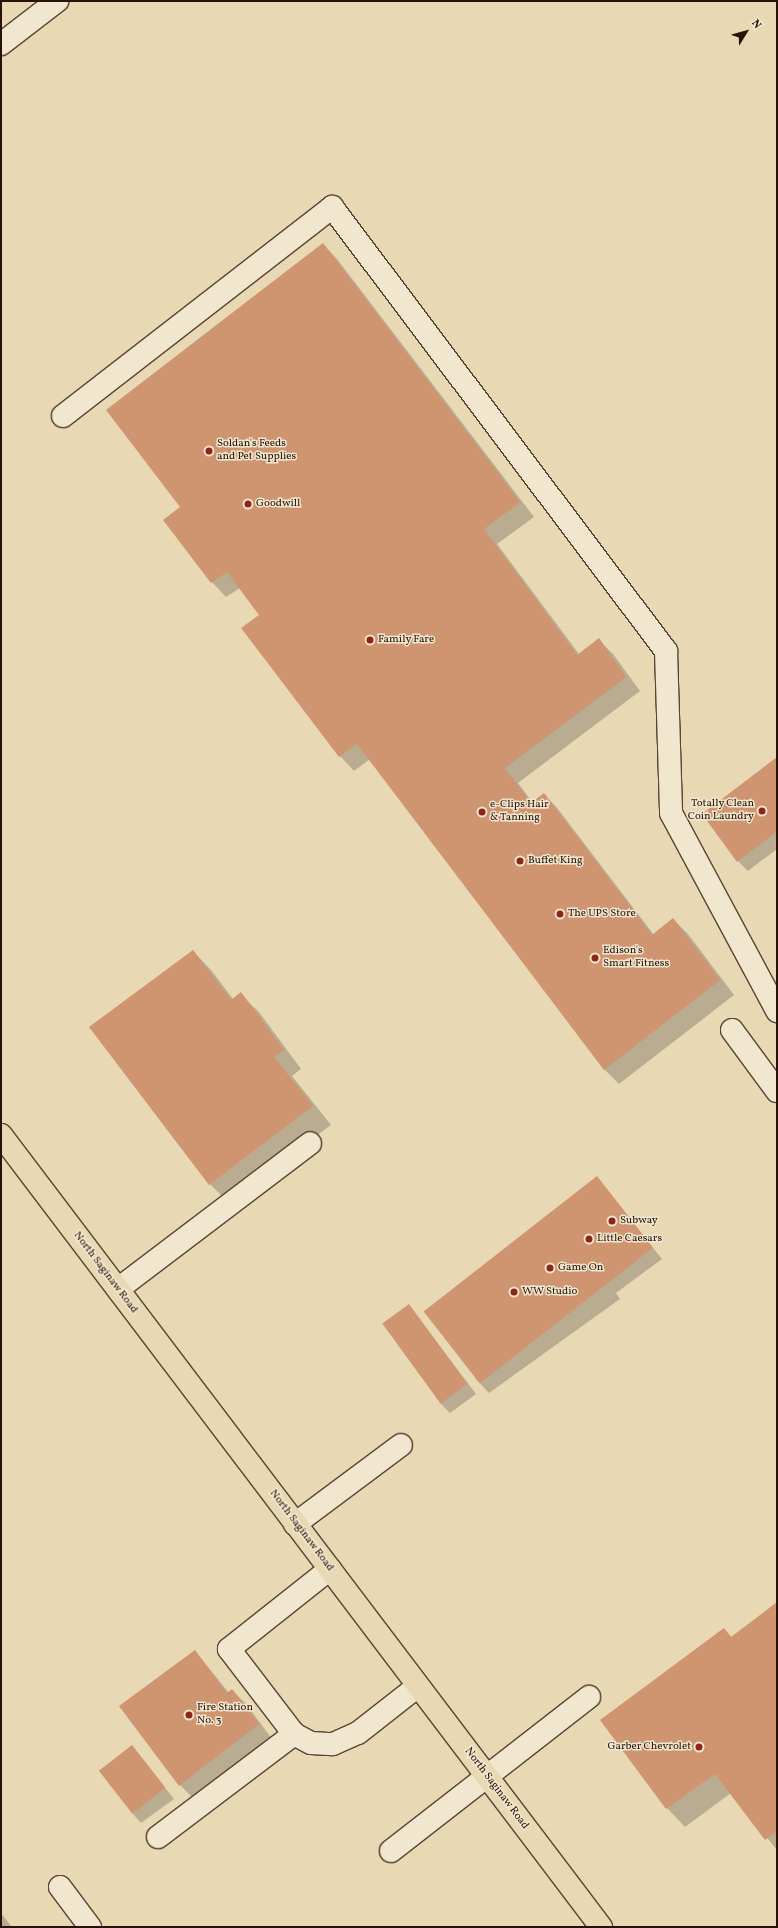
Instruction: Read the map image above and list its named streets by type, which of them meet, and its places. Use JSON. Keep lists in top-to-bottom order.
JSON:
{
  "streets": {
    "main road": ["North Saginaw Road"]
  },
  "places": [
    "Soldan's Feeds and Pet Supplies",
    "Goodwill",
    "Family Fare",
    "Totally Clean Coin Laundry",
    "e-Clips Hair & Tanning",
    "Buffet King",
    "The UPS Store",
    "Edison's Smart Fitness",
    "Subway",
    "Little Caesars",
    "Game On",
    "WW Studio",
    "Fire Station No. 3",
    "Garber Chevrolet"
  ],
  "north": "top right"
}
